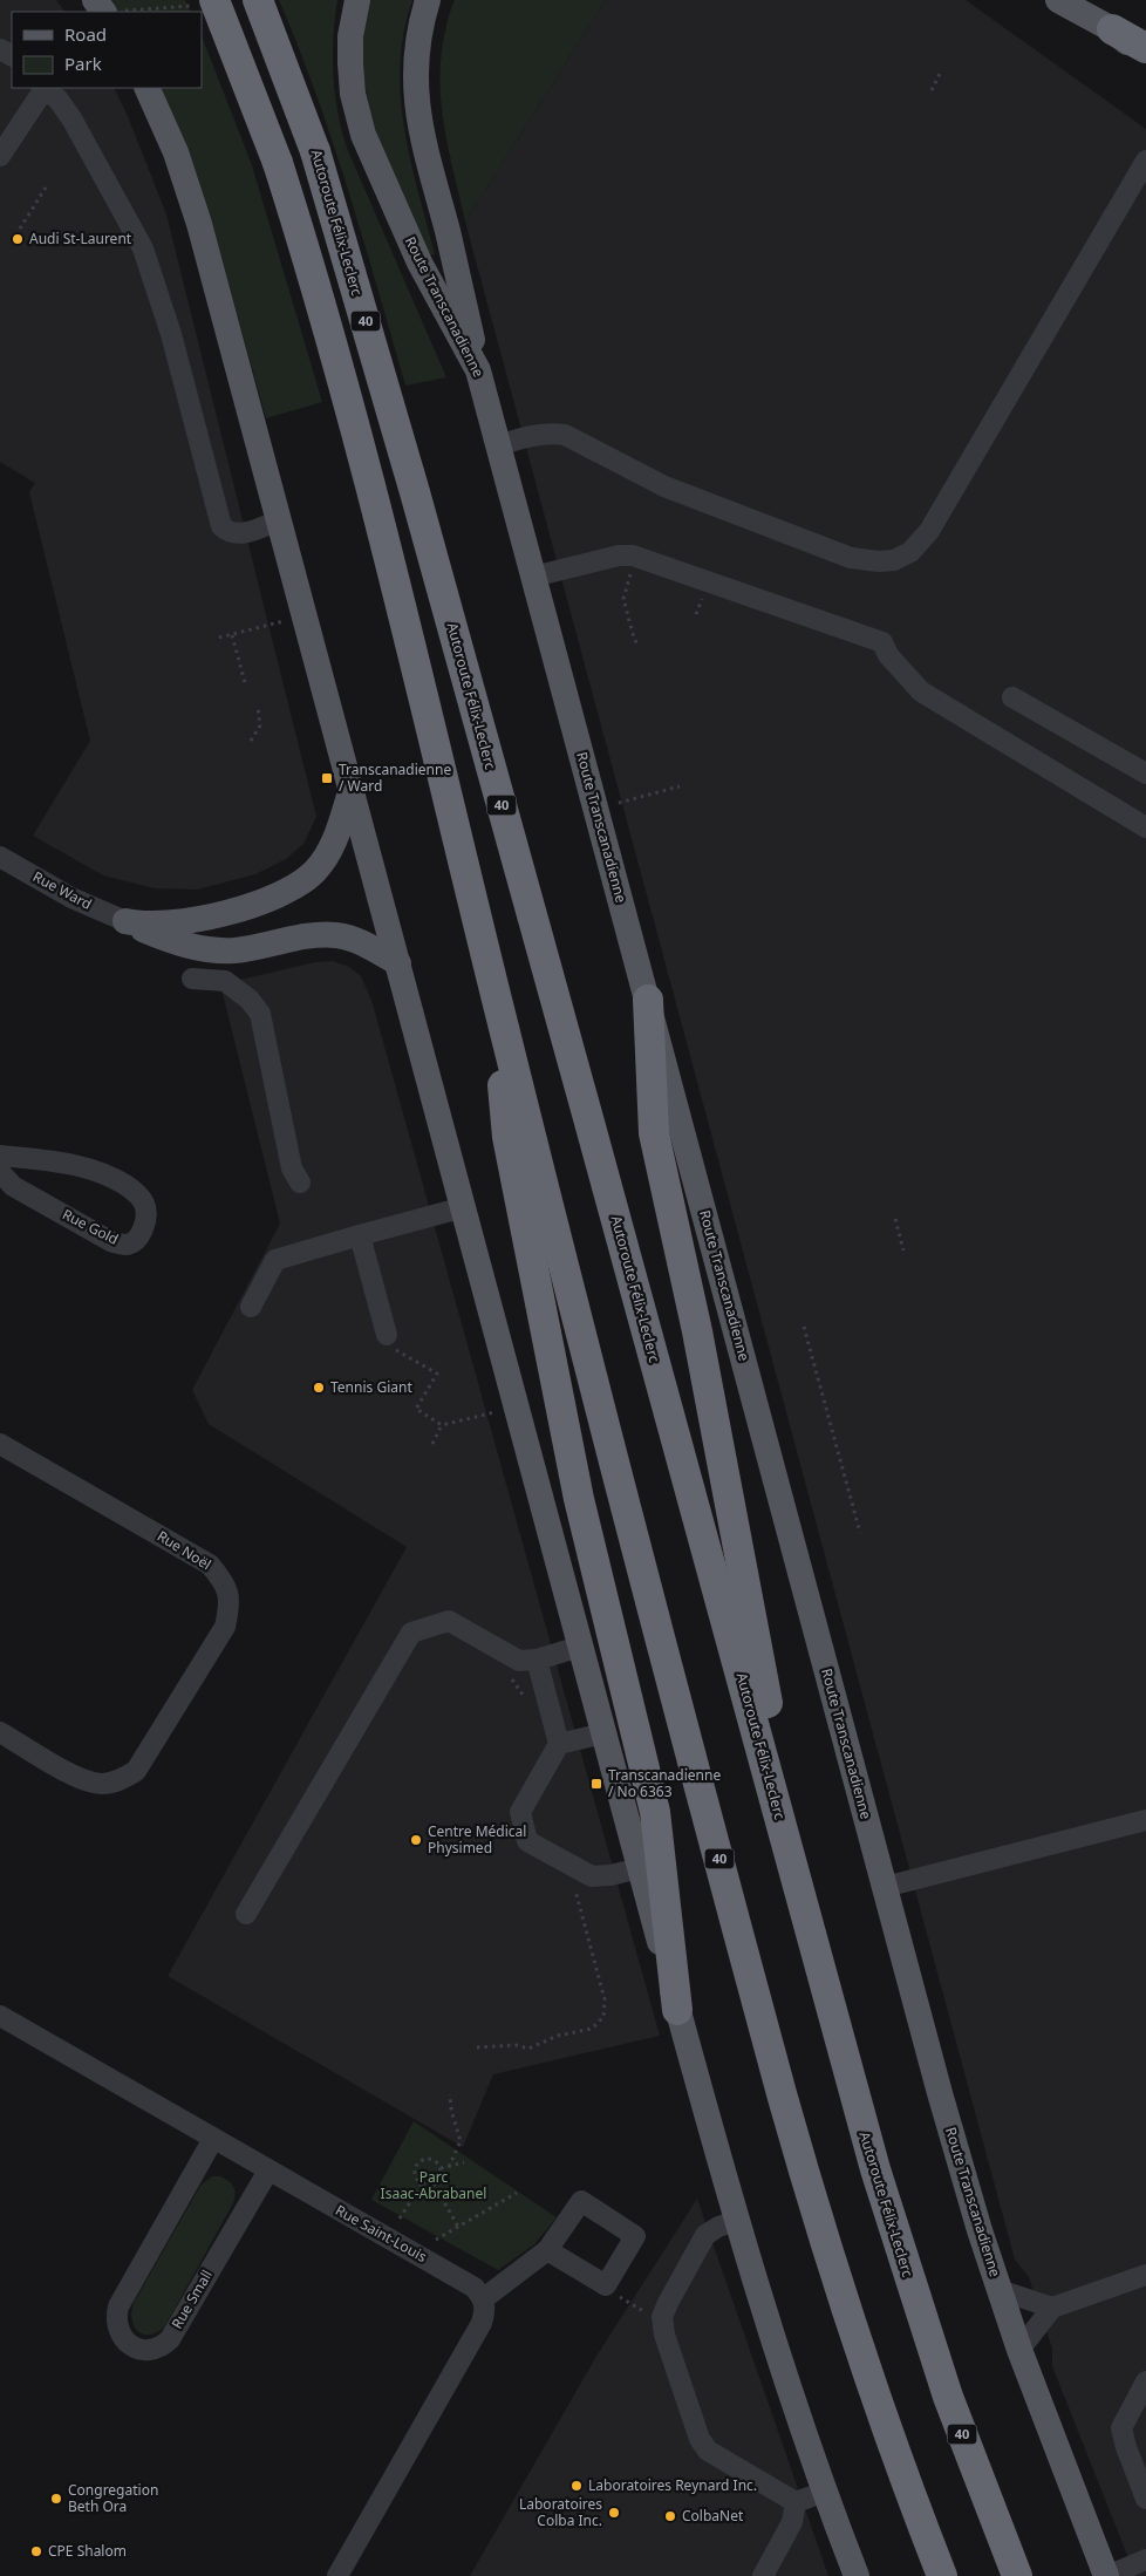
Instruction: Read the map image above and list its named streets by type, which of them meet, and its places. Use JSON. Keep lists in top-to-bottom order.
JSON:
{
  "streets": {
    "highway": ["Autoroute Félix-Leclerc", "40"],
    "main road": ["Route Transcanadienne"],
    "street": [
      "Rue Ward",
      "Rue Gold",
      "Rue Noël",
      "Rue Saint-Louis",
      "Rue Small"
    ]
  },
  "crossings": [
    ["Rue Saint-Louis", "Rue Small"]
  ],
  "parks": ["Parc Isaac-Abrabanel"],
  "places": {
    "other": [
      "Audi St-Laurent",
      "Tennis Giant",
      "Centre Médical Physimed",
      "Laboratoires Reynard Inc.",
      "Congregation Beth Ora",
      "Laboratoires Colba Inc.",
      "ColbaNet",
      "CPE Shalom"
    ],
    "transit": ["Transcanadienne / Ward", "Transcanadienne / No 6363"]
  },
  "legend": ["Road", "Park"]
}
